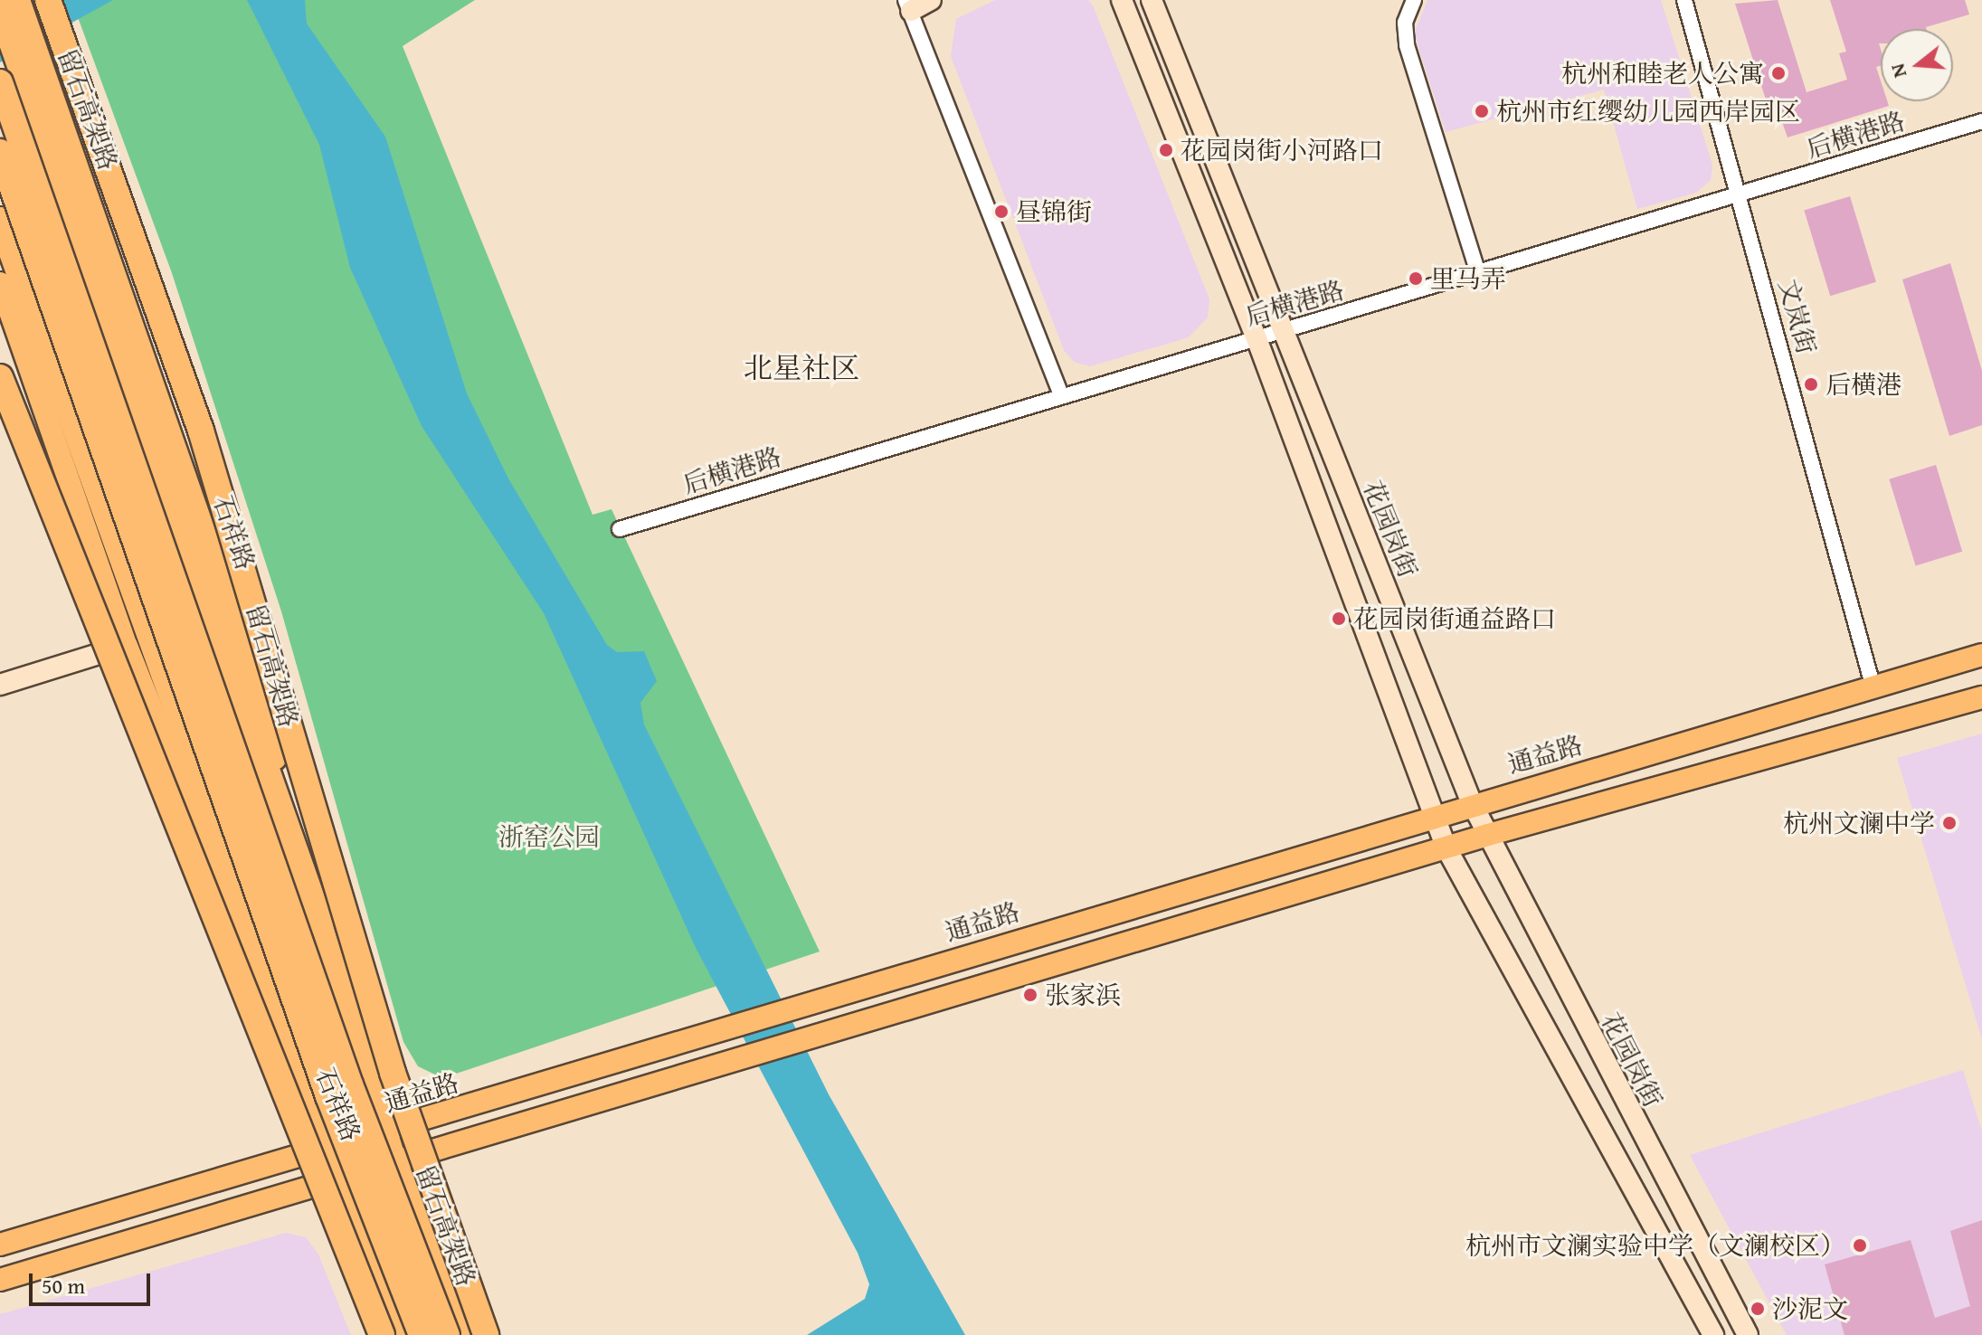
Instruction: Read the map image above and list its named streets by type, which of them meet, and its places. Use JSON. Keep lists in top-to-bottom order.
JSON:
{
  "streets": {
    "highway": ["留石高架路"],
    "main road": ["石祥路", "通益路"],
    "street": ["后横港路", "文岚街", "花园岗街"]
  },
  "crossings": [
    ["后横港路", "文岚街"],
    ["后横港路", "花园岗街"],
    ["文岚街", "通益路"],
    ["花园岗街", "通益路"],
    ["石祥路", "通益路"]
  ],
  "districts": ["北星社区"],
  "parks": ["浙窑公园"],
  "places": [
    "杭州和睦老人公寓",
    "杭州市红缨幼儿园西岸园区",
    "花园岗街小河路口",
    "昼锦街",
    "里马弄",
    "后横港",
    "花园岗街通益路口",
    "杭州文澜中学",
    "张家浜",
    "杭州市文澜实验中学（文澜校区）",
    "沙泥文"
  ],
  "scale_bar": "50 m",
  "north": "left"
}
